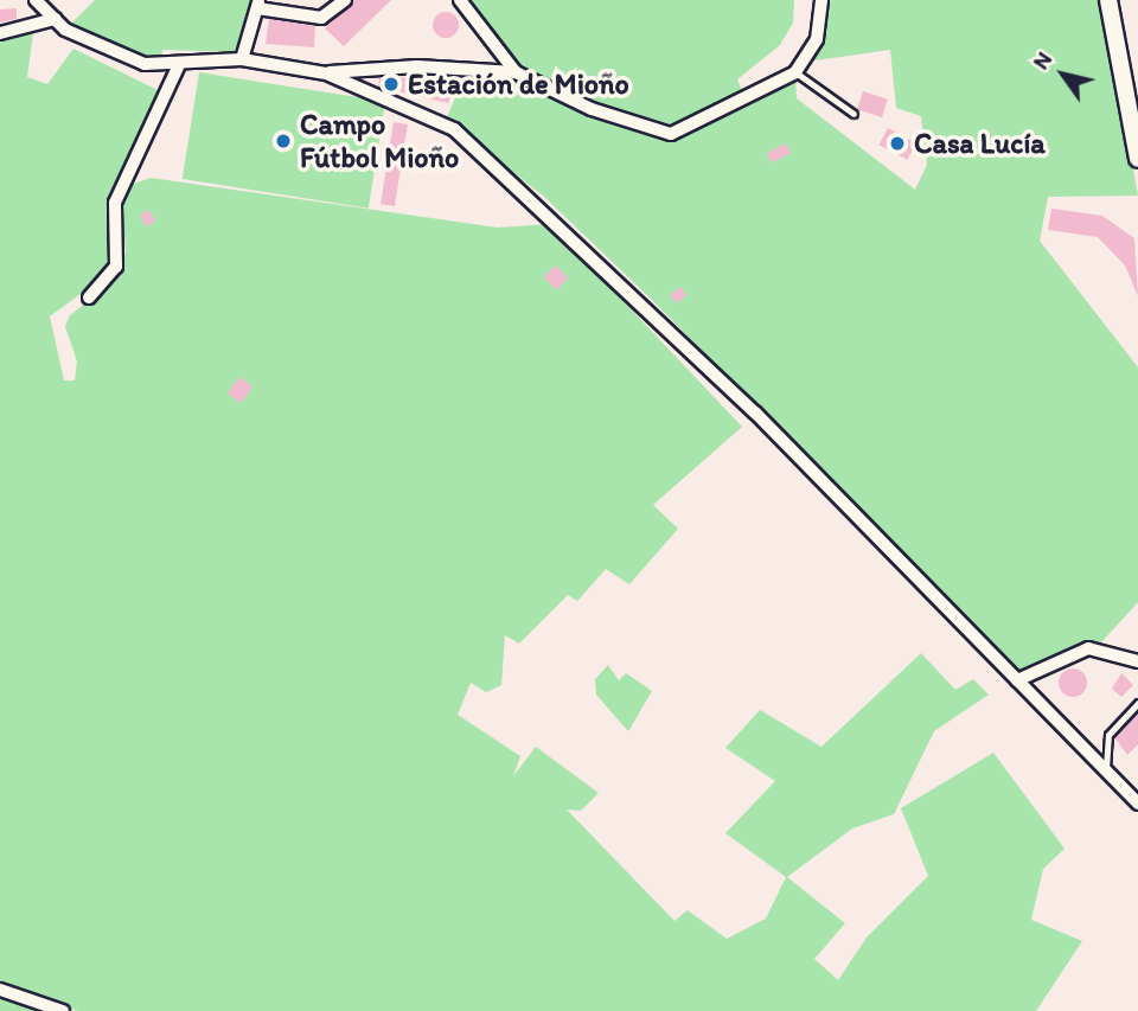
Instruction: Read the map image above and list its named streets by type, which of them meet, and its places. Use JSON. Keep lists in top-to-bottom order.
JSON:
{
  "places": ["Estación de Mioño", "Campo Fútbol Mioño", "Casa Lucía"],
  "north": "top left"
}
